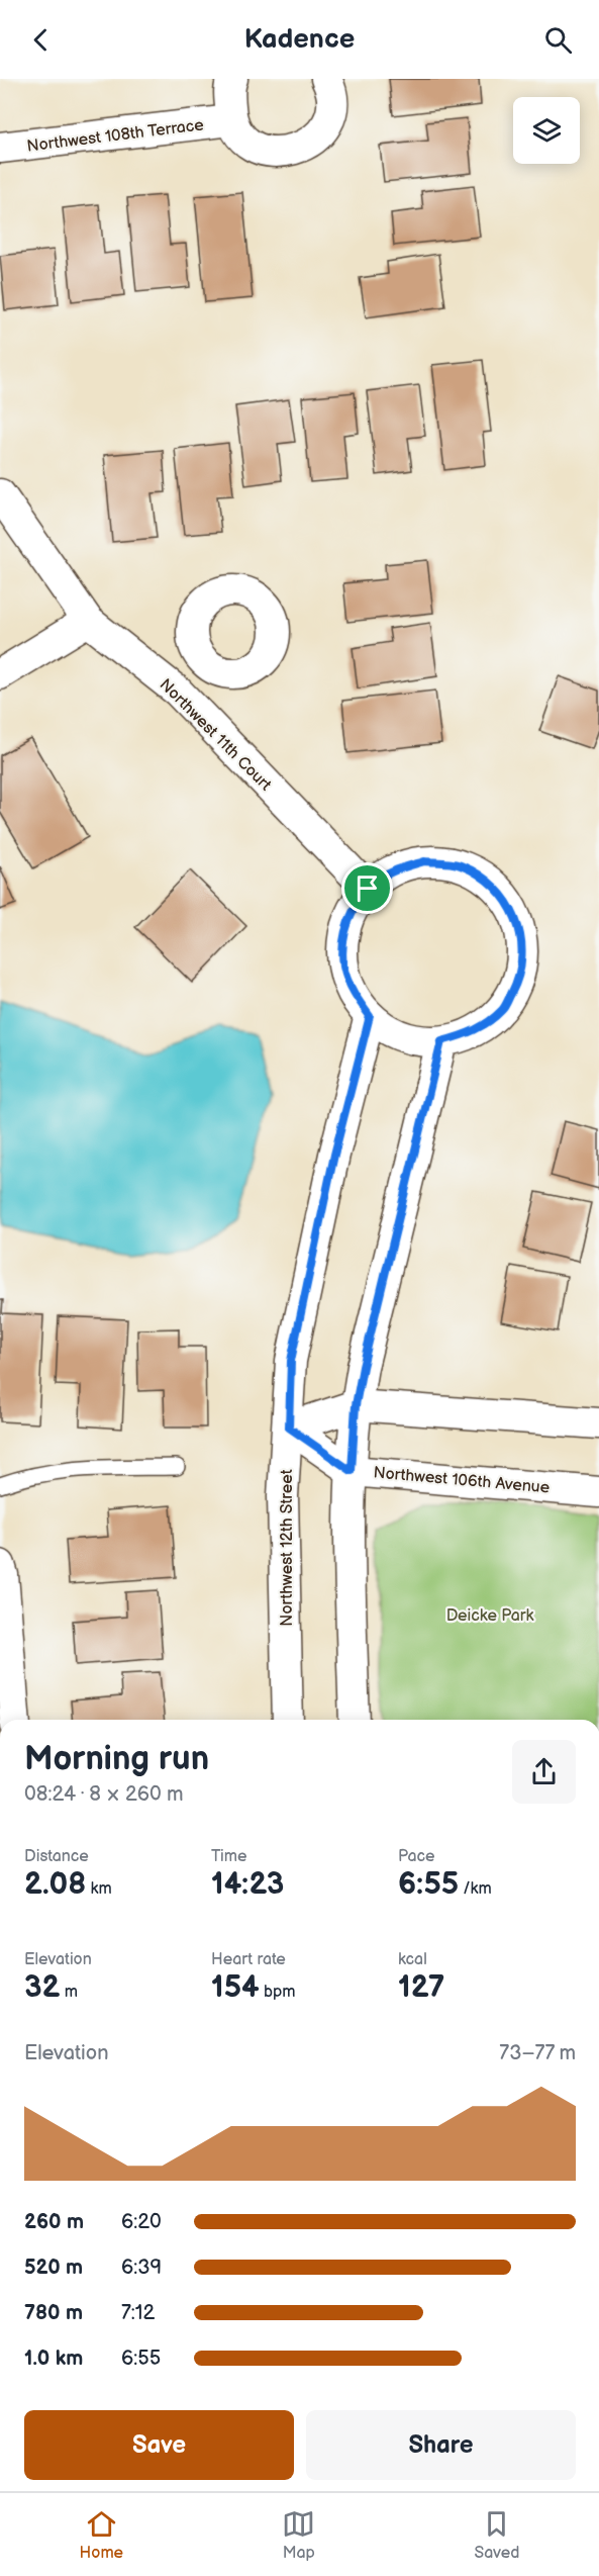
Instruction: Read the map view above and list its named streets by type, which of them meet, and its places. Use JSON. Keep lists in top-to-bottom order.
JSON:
{
  "streets": {
    "street": [
      "Northwest 108th Terrace",
      "Northwest 11th Court",
      "Northwest 106th Avenue",
      "Northwest 12th Street"
    ]
  },
  "crossings": [
    ["Northwest 11th Court", "Northwest 12th Street"],
    ["Northwest 106th Avenue", "Northwest 12th Street"]
  ],
  "parks": ["Deicke Park"],
  "page": {
    "header": "Kadence",
    "heading": ["Morning run", "08:24 · 8 × 260 m"],
    "stats": [
      ["Distance", "2.08 km"],
      ["Time", "14:23"],
      ["Pace", "6:55 /km"],
      ["Elevation", "32 m"],
      ["Heart rate", "154 bpm"],
      ["kcal", "127"]
    ],
    "chart": ["Elevation", "73–77 m"],
    "list": [
      {
        "name": "260 m",
        "note": "6:20"
      },
      {
        "name": "520 m",
        "note": "6:39"
      },
      {
        "name": "780 m",
        "note": "7:12"
      },
      {
        "name": "1.0 km",
        "note": "6:55"
      }
    ],
    "buttons": ["Save", "Share"],
    "tabs": ["Home", "Map", "Saved"]
  }
}
